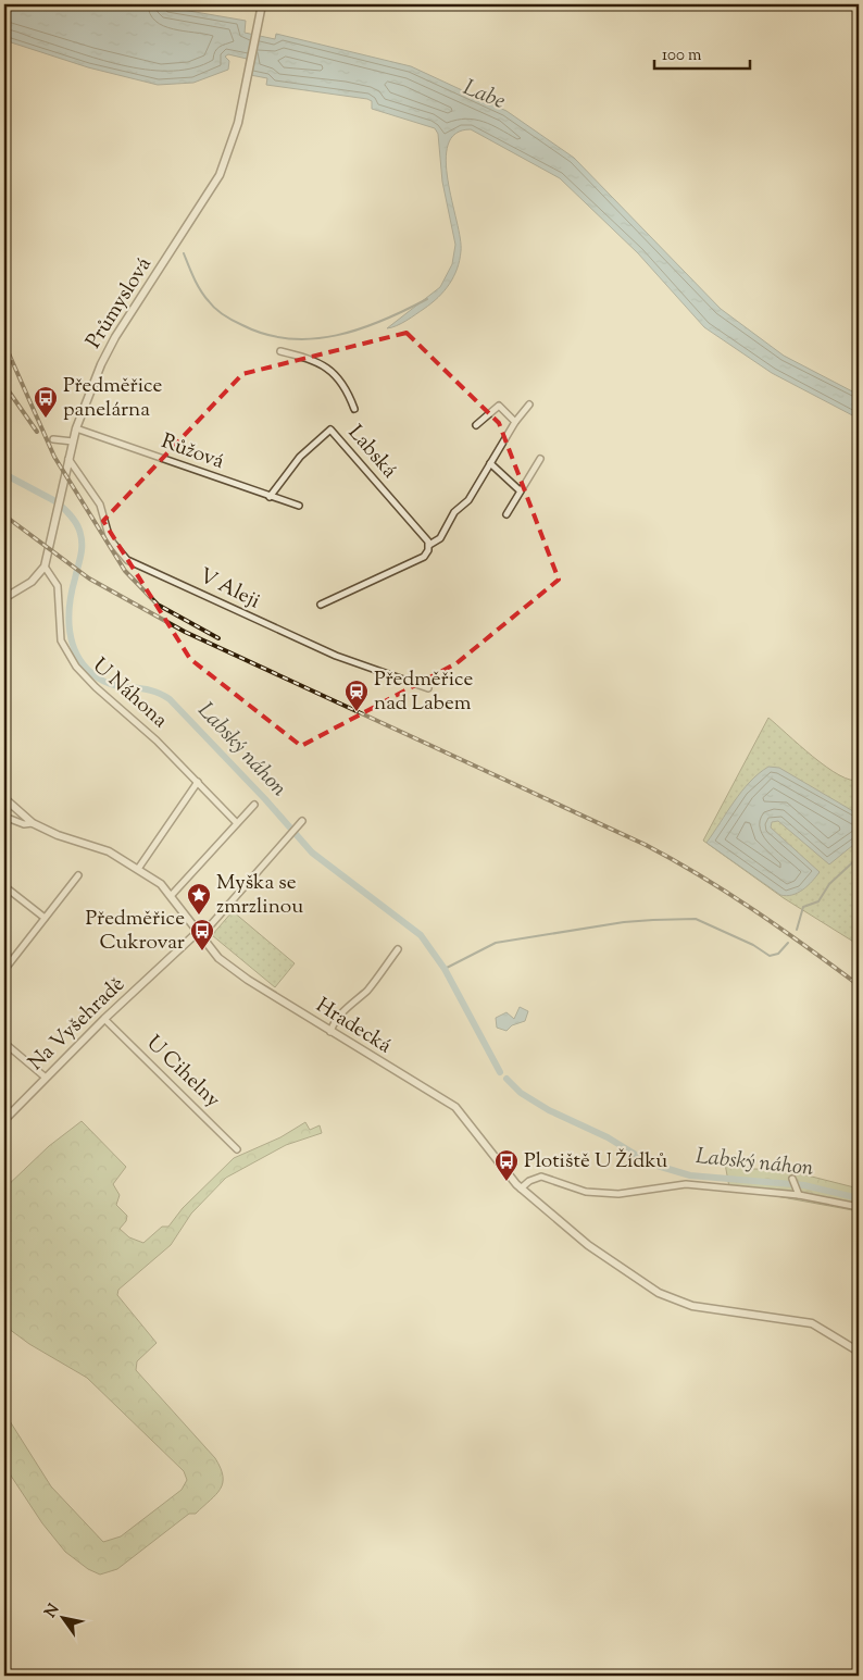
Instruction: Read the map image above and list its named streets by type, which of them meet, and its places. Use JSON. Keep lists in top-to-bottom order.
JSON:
{
  "streets": {
    "street": [
      "Průmyslová",
      "Růžová",
      "Labská",
      "V Aleji",
      "U Náhona",
      "Na Vyšehradě",
      "Hradecká",
      "U Cihelny"
    ]
  },
  "crossings": [
    ["Průmyslová", "Růžová"],
    ["Průmyslová", "V Aleji"],
    ["Průmyslová", "U Náhona"],
    ["Růžová", "Labská"],
    ["Na Vyšehradě", "Hradecká"],
    ["Na Vyšehradě", "U Cihelny"]
  ],
  "water": ["Labe", "Labský náhon"],
  "places": {
    "bus stop": ["Předměřice panelárna", "Předměřice Cukrovar", "Plotiště U Žídků"],
    "station": ["Předměřice nad Labem"],
    "place": ["Myška se zmrzlinou"]
  },
  "scale_bar": "100 m",
  "north": "top left"
}
